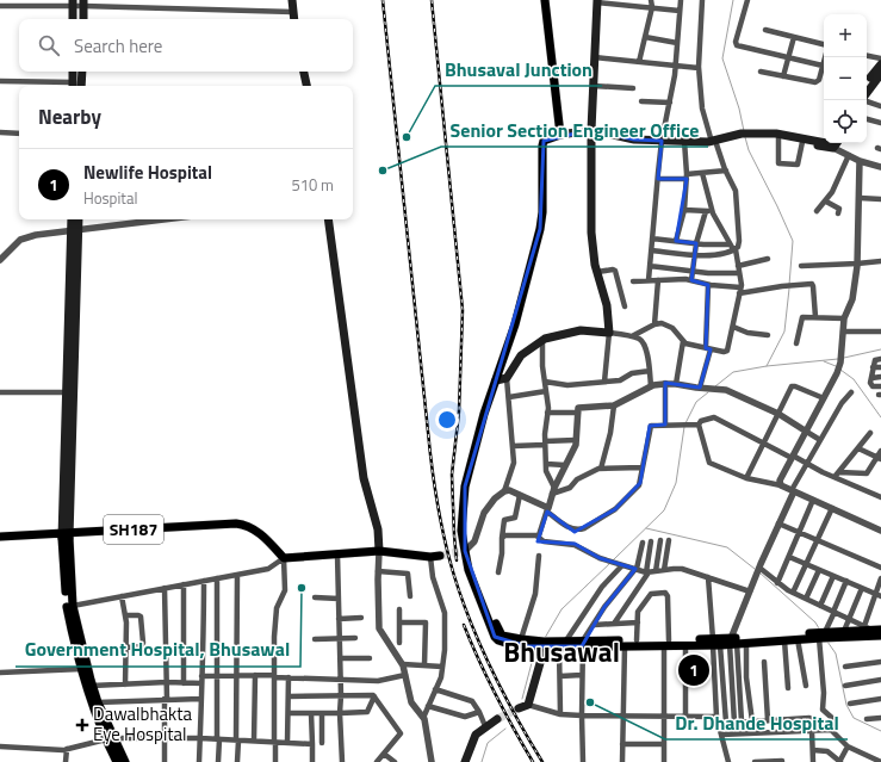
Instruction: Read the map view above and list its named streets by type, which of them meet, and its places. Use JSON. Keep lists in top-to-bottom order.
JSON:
{
  "streets": {
    "main road": ["SH187"]
  },
  "districts": ["Bhusawal"],
  "places": {
    "other": [
      "Bhusaval Junction",
      "Senior Section Engineer Office",
      "Government Hospital, Bhusawal",
      "Dr. Dhande Hospital"
    ],
    "health": ["Dawalbhakta Eye Hospital"]
  },
  "page": {
    "map_buttons": ["+", "−"],
    "search": "Search here",
    "heading": "Nearby",
    "list": [
      {
        "mark": "1",
        "name": "Newlife Hospital",
        "note": "Hospital",
        "value": "510 m"
      }
    ],
    "pins": "1"
  }
}
